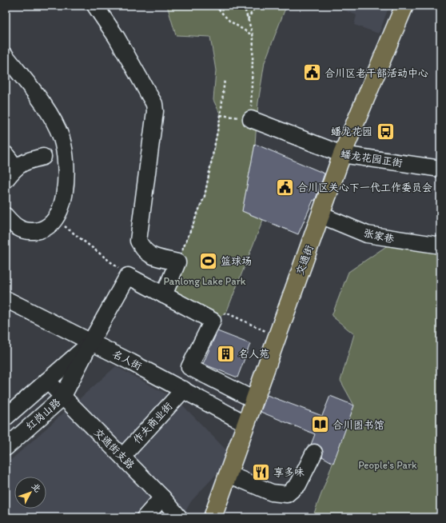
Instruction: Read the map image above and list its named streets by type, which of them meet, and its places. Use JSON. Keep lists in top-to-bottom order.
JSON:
{
  "streets": {
    "main road": ["交通街"],
    "street": [
      "蟠龙花园正街",
      "张家巷",
      "名人街",
      "红岗山路",
      "作夫商业街",
      "交通街支路"
    ]
  },
  "crossings": [
    ["蟠龙花园正街", "交通街"],
    ["张家巷", "交通街"],
    ["交通街", "名人街"],
    ["名人街", "红岗山路"],
    ["名人街", "作夫商业街"],
    ["红岗山路", "交通街支路"],
    ["作夫商业街", "交通街支路"]
  ],
  "parks": ["Panlong Lake Park", "People's Park"],
  "places": {
    "public building": ["合川区老干部活动中心", "合川区关心下一代工作委员会"],
    "bus stop": ["蟠龙花园"],
    "sports": ["篮球场"],
    "building": ["名人苑"],
    "library": ["合川图书馆"],
    "restaurant": ["享多味"]
  },
  "north": "top right"
}
